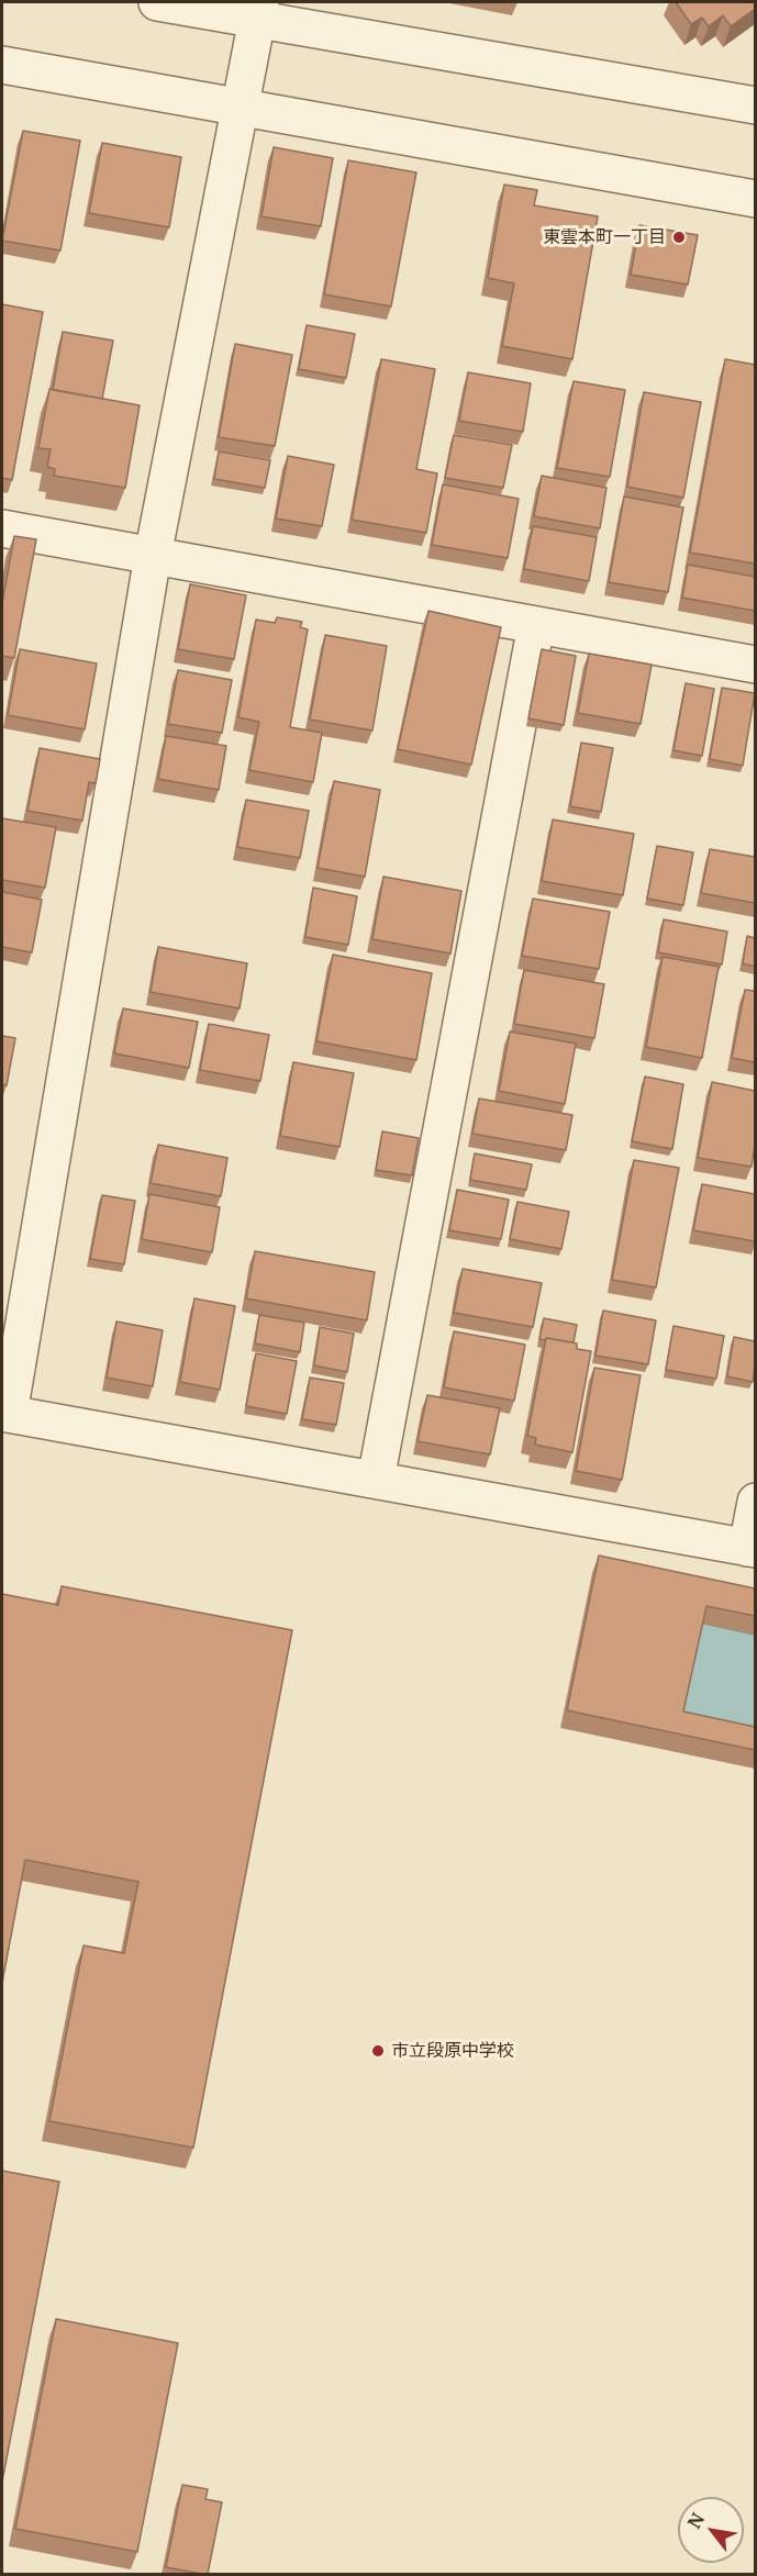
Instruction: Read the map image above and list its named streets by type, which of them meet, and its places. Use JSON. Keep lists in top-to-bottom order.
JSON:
{
  "places": ["東雲本町一丁目", "市立段原中学校"],
  "north": "top left"
}
